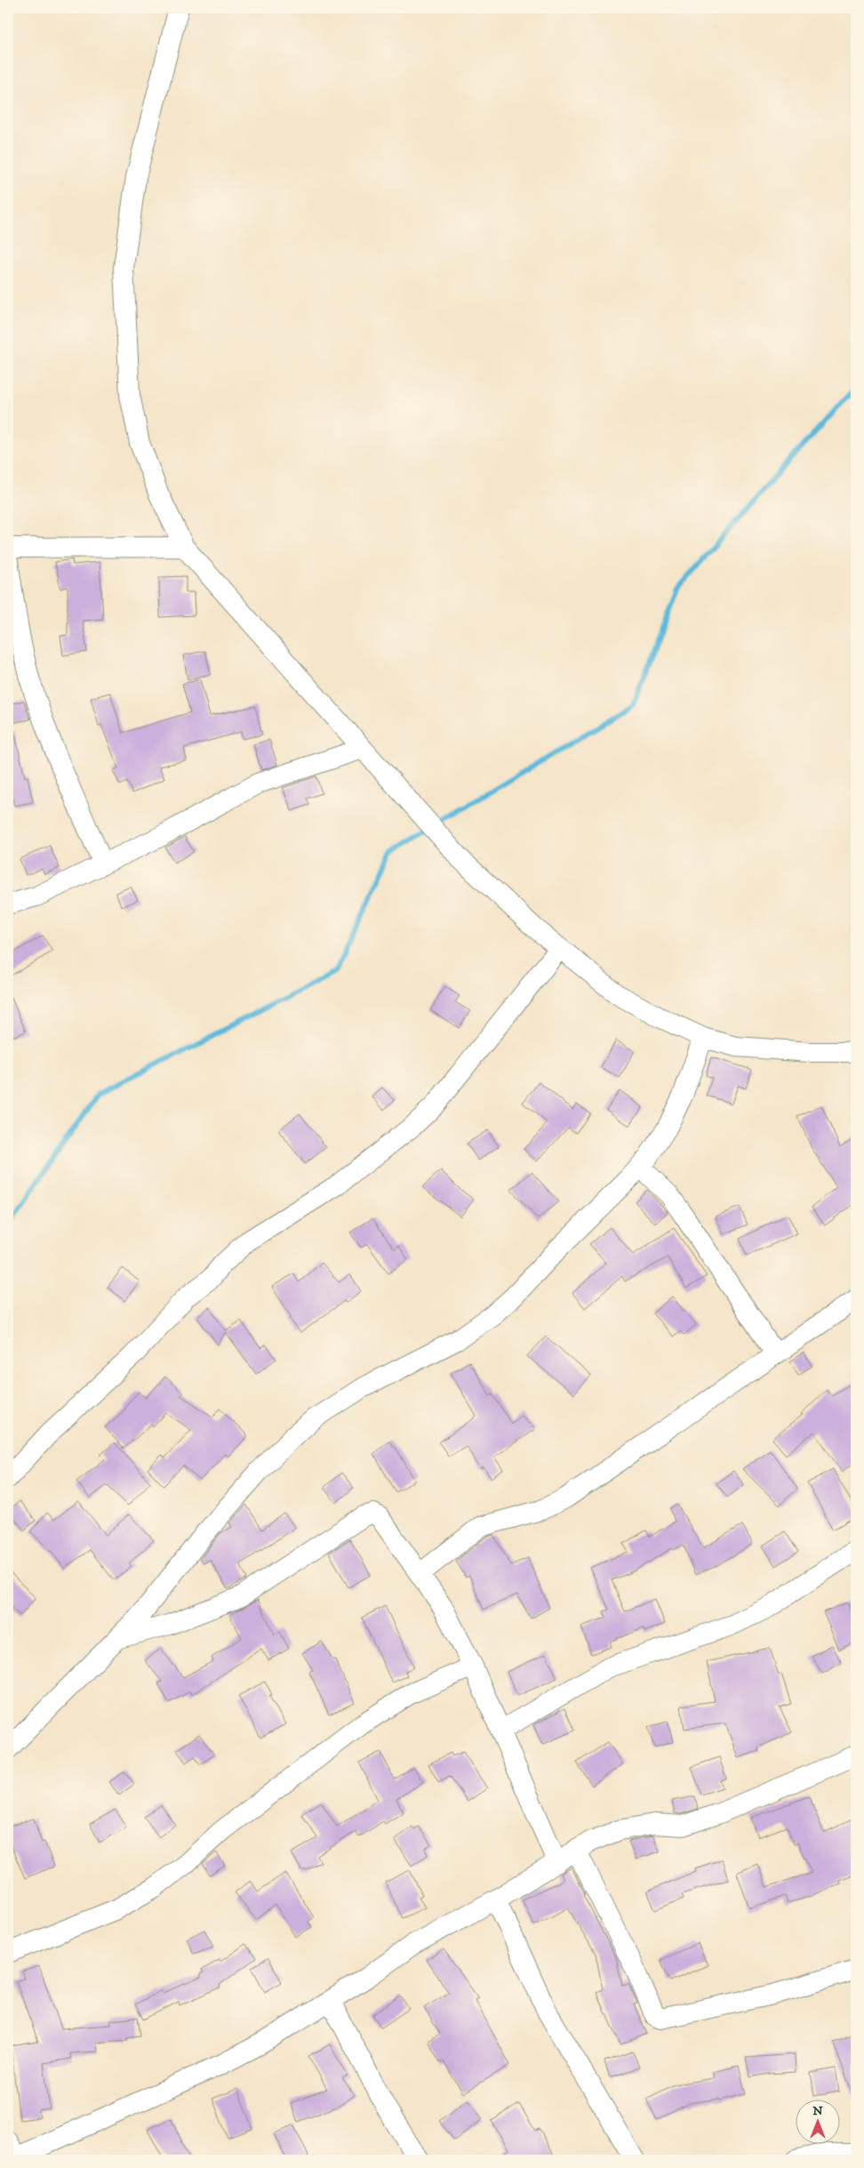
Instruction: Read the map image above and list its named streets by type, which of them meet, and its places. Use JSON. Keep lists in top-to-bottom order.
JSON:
{
  "north": "top"
}
